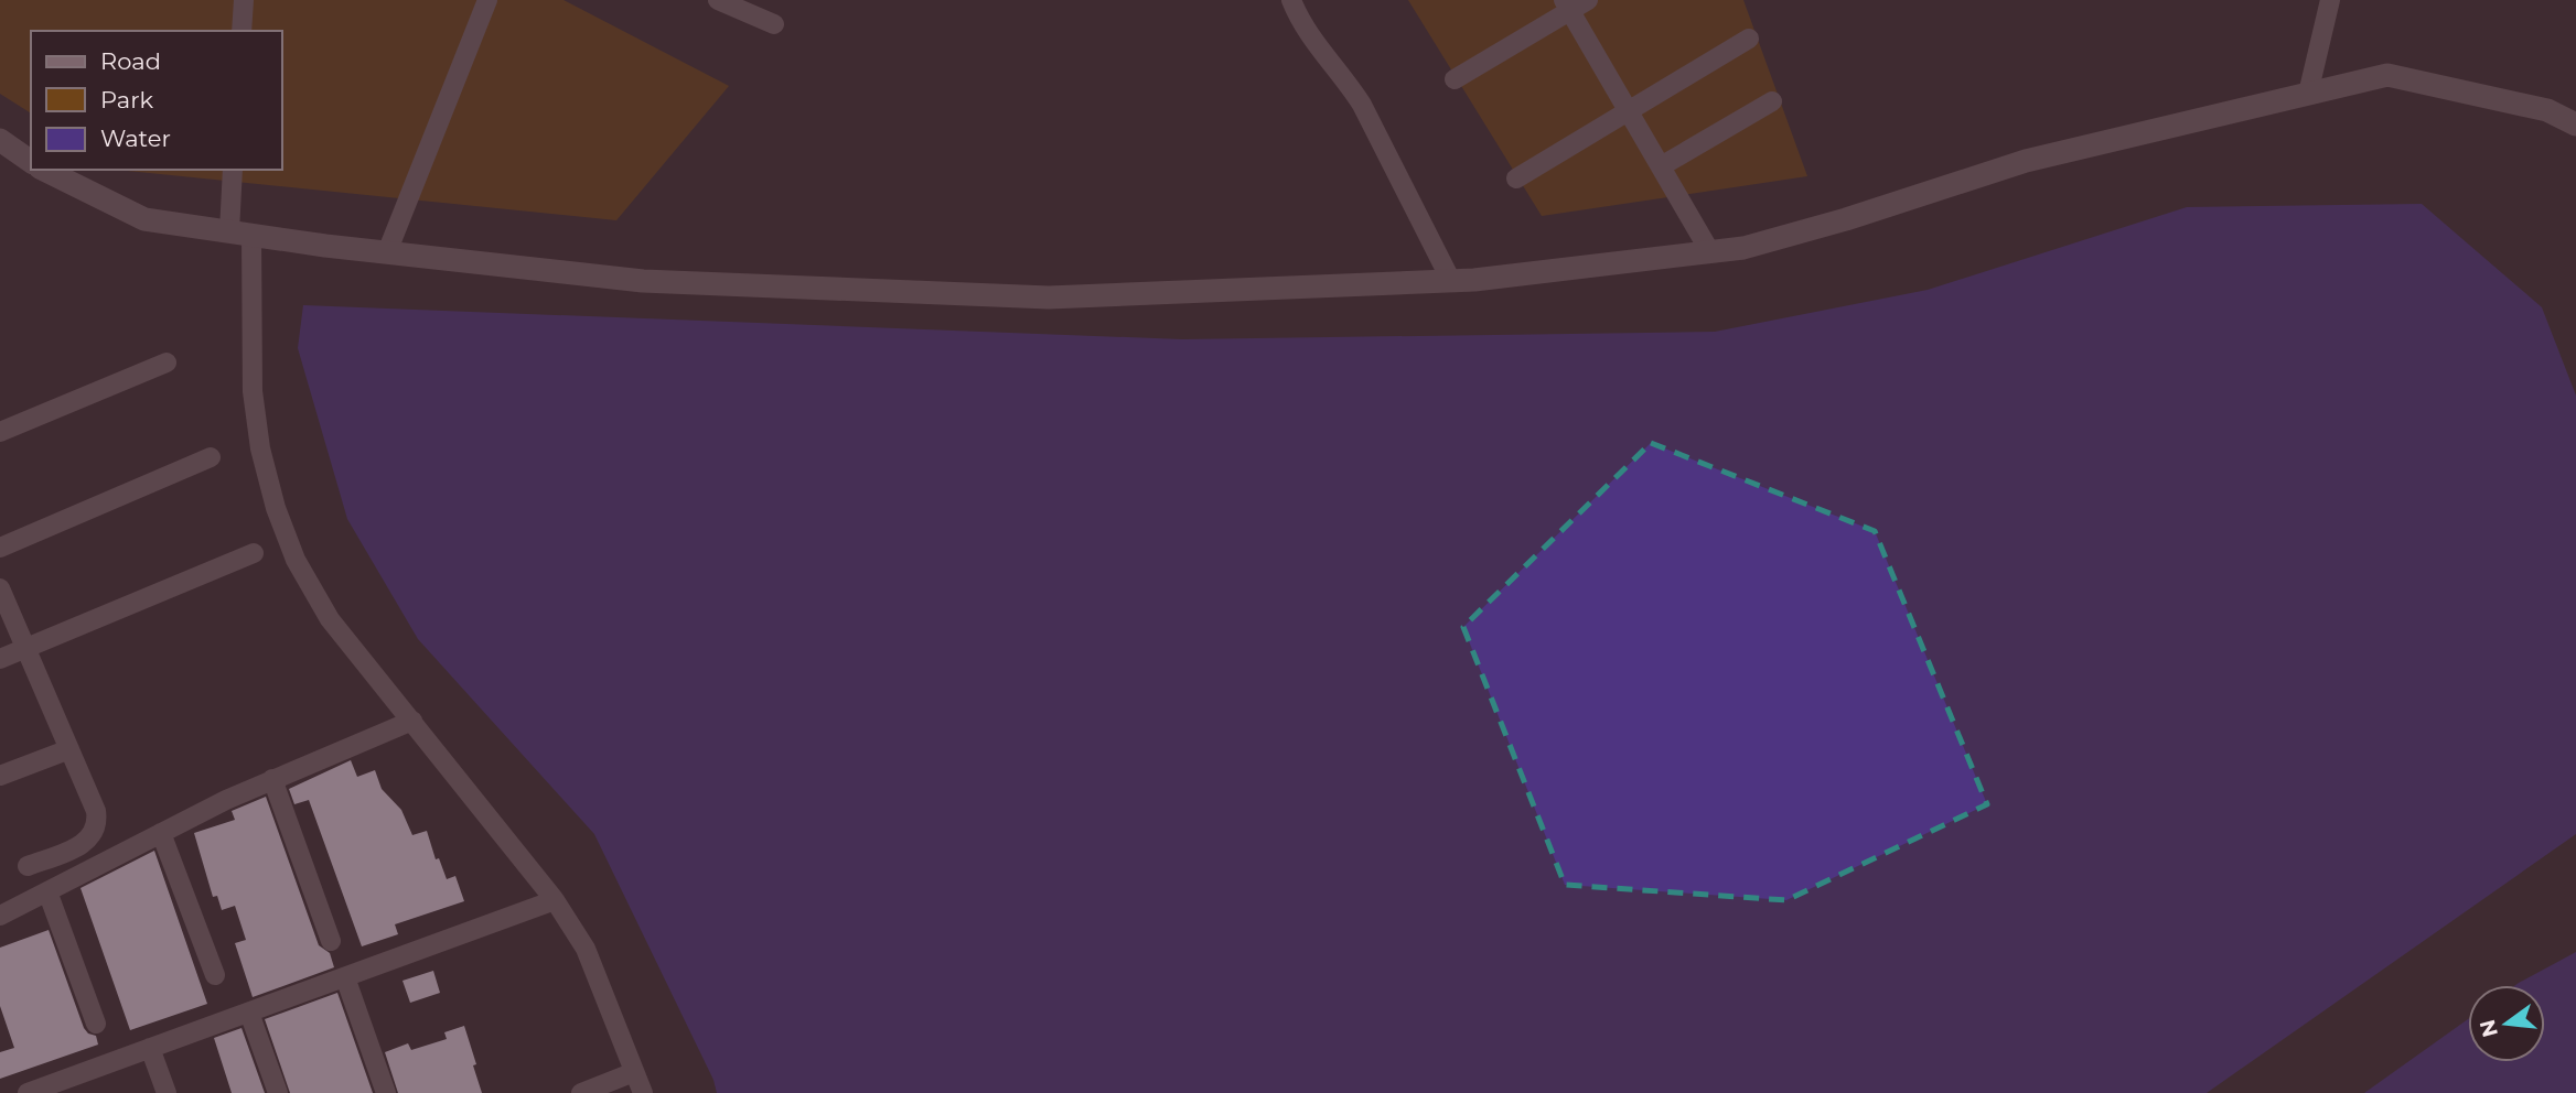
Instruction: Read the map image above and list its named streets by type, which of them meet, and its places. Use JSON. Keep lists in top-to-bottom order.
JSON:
{
  "legend": ["Road", "Park", "Water"],
  "north": "left"
}
